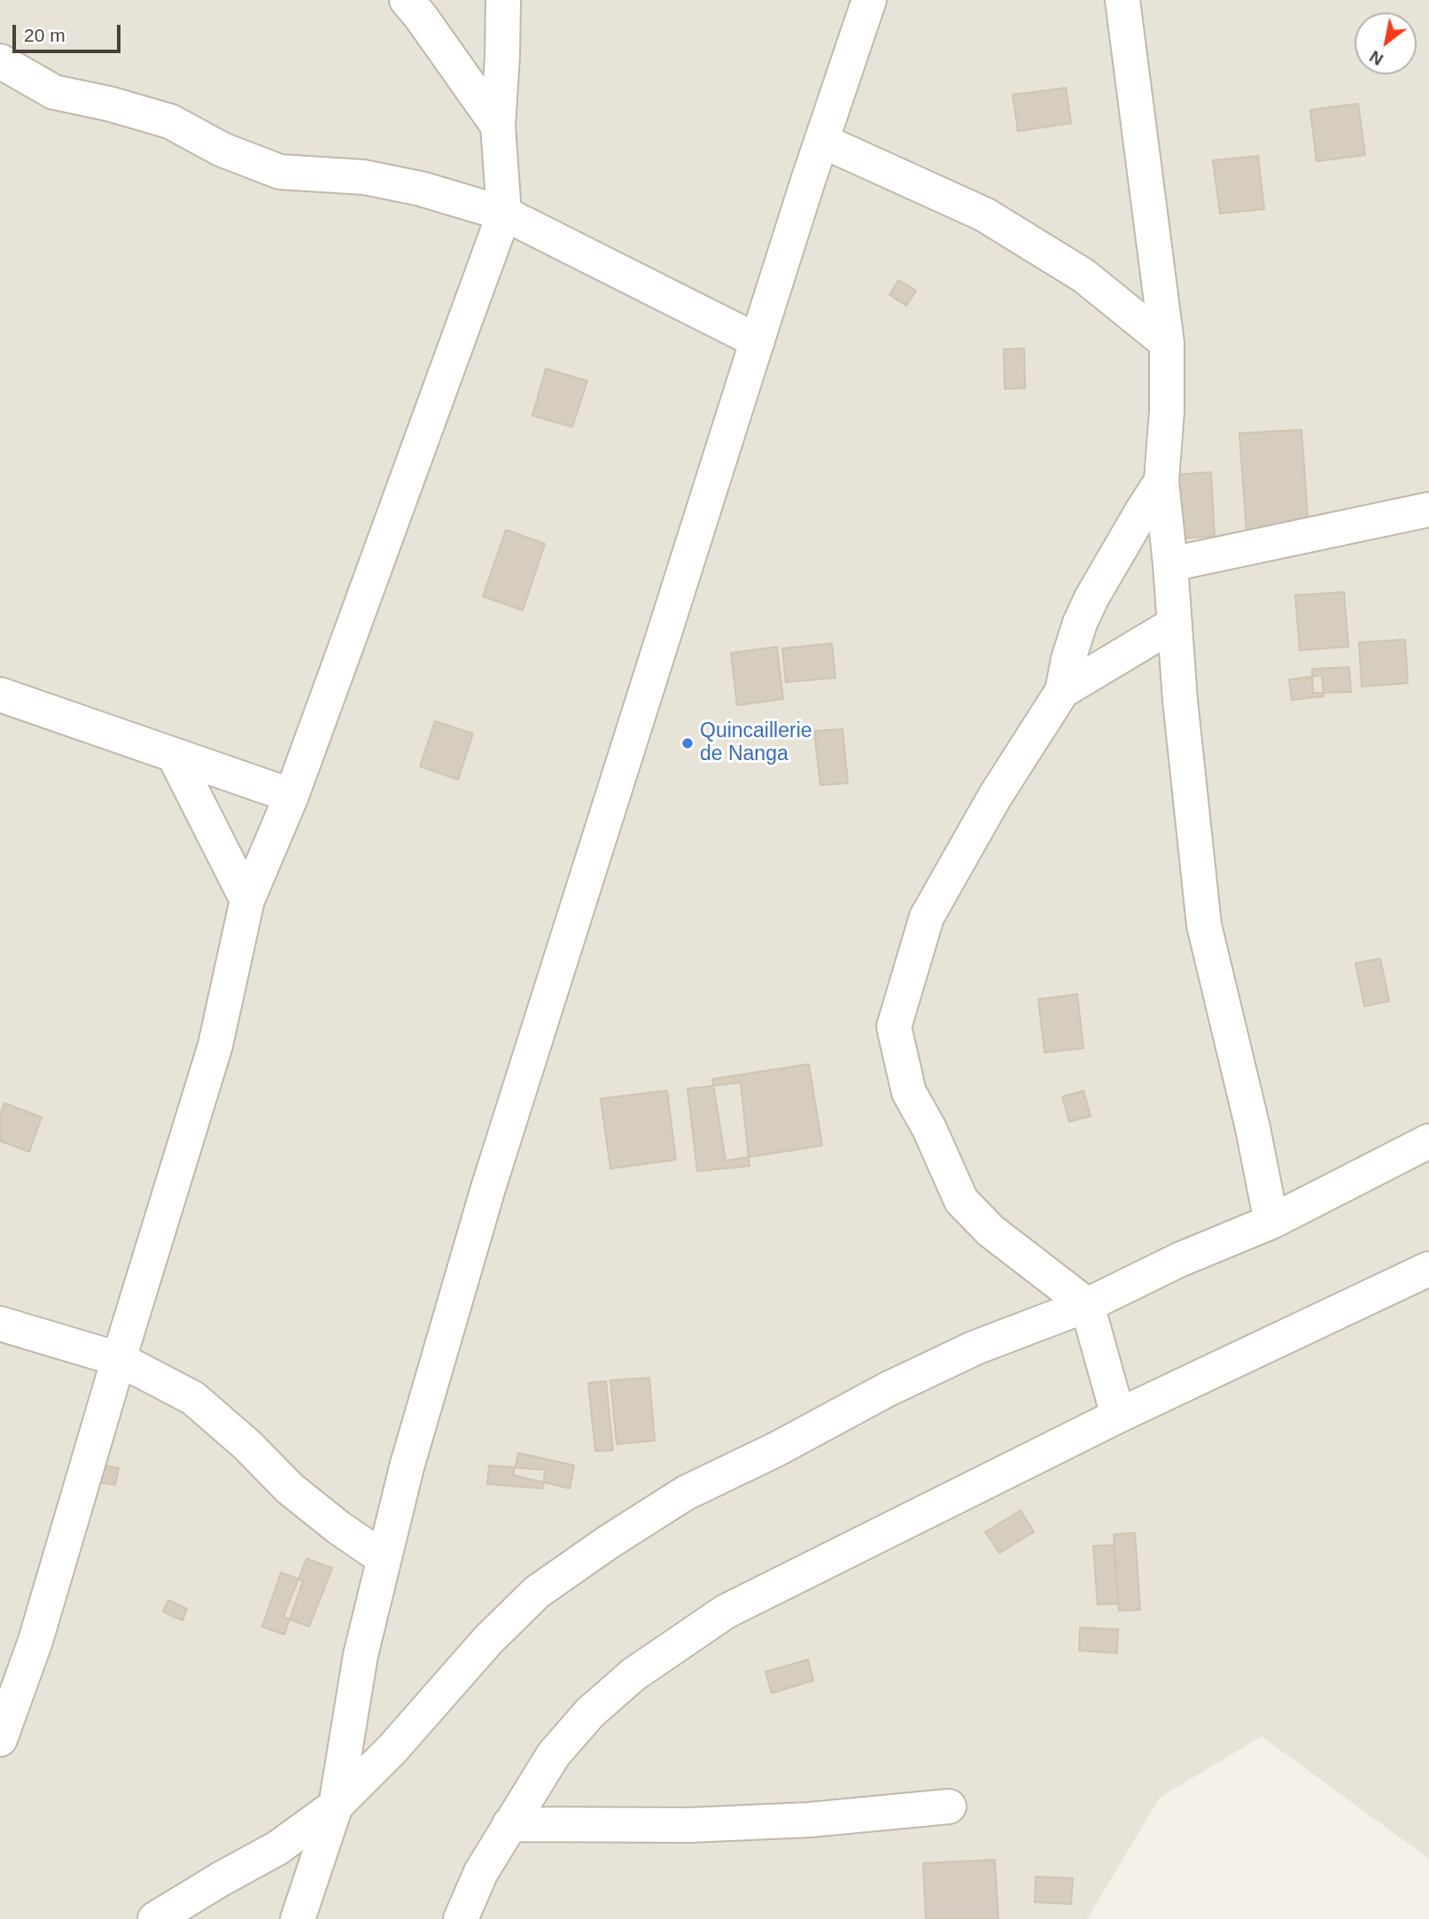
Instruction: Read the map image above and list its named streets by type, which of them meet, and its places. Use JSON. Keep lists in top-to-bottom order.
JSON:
{
  "places": ["Quincaillerie de Nanga"],
  "scale_bar": "20 m",
  "north": "bottom left"
}
